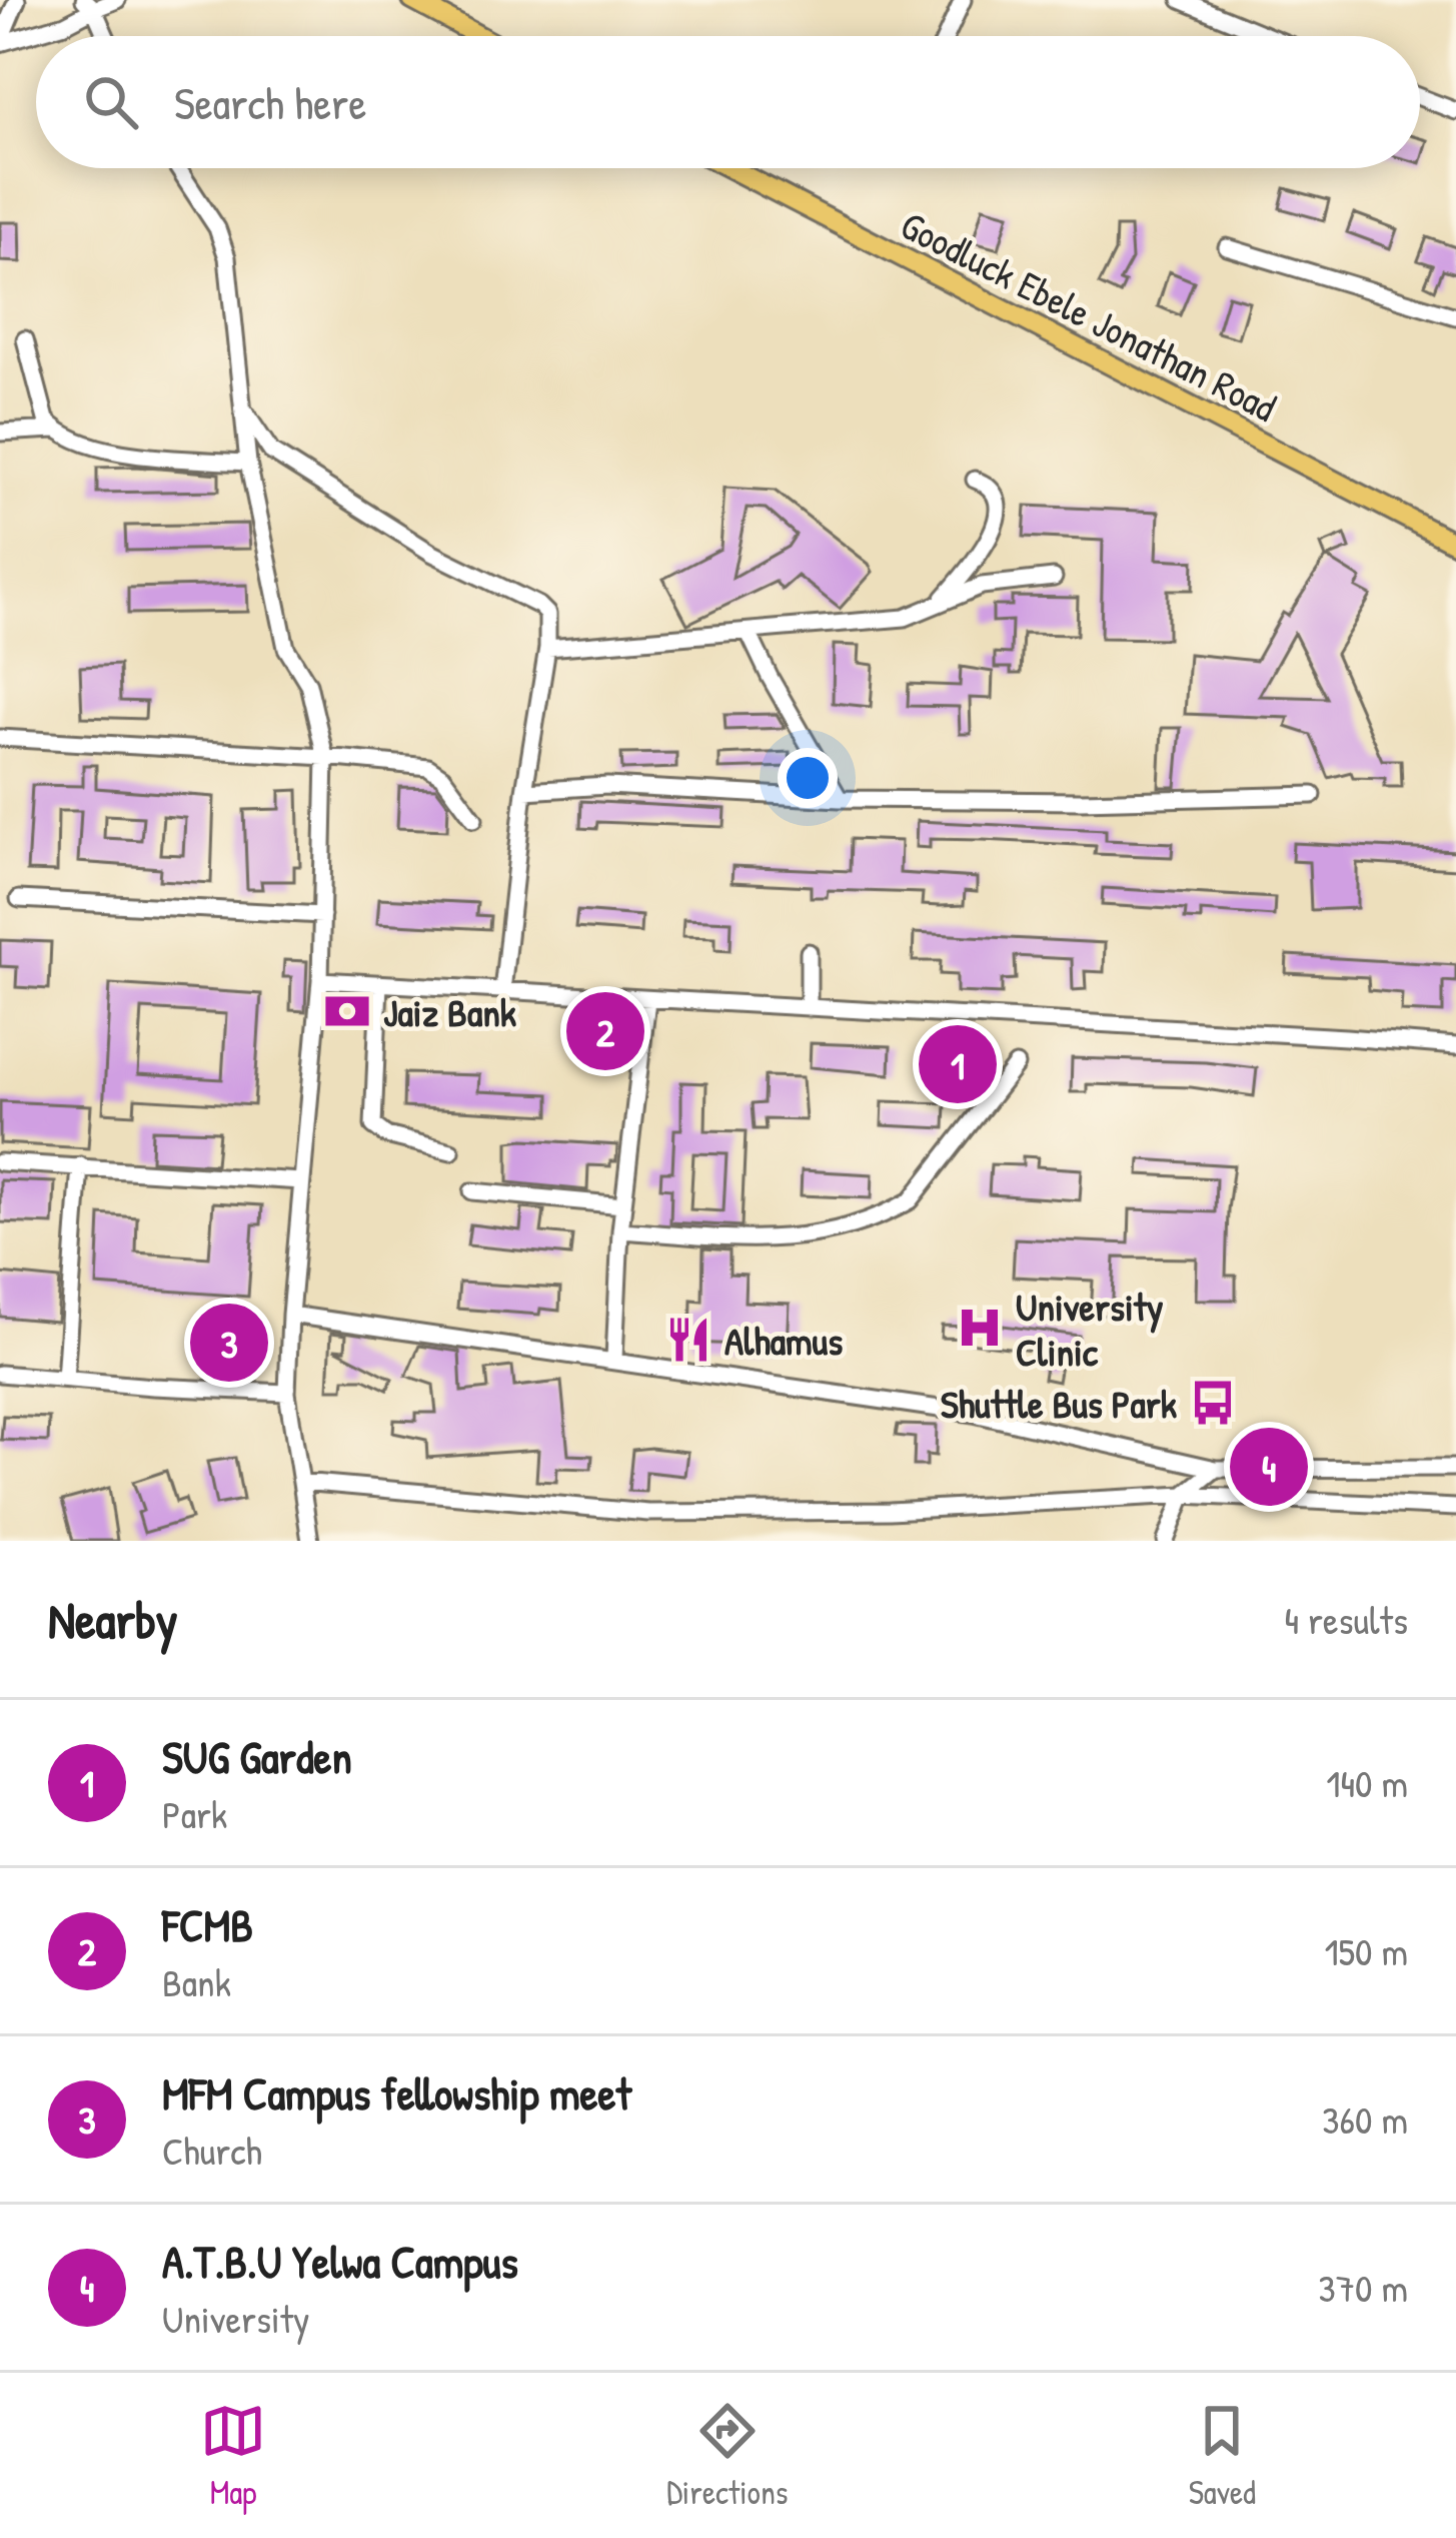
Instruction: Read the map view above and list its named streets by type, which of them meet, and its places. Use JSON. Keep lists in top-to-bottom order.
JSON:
{
  "streets": {
    "main road": ["Goodluck Ebele Jonathan Road"]
  },
  "places": {
    "bank": ["Jaiz Bank"],
    "hospital": ["University Clinic"],
    "restaurant": ["Alhamus"],
    "bus stop": ["Shuttle Bus Park"]
  },
  "page": {
    "search": "Search here",
    "pins": [
      "2",
      "1",
      "3",
      "4"
    ],
    "heading": ["Nearby", "4 results"],
    "list": [
      {
        "mark": "1",
        "name": "SUG Garden",
        "note": "Park",
        "value": "140 m"
      },
      {
        "mark": "2",
        "name": "FCMB",
        "note": "Bank",
        "value": "150 m"
      },
      {
        "mark": "3",
        "name": "MFM Campus fellowship meet",
        "note": "Church",
        "value": "360 m"
      },
      {
        "mark": "4",
        "name": "A.T.B.U Yelwa Campus",
        "note": "University",
        "value": "370 m"
      }
    ],
    "nav": ["Map", "Directions", "Saved"]
  }
}
